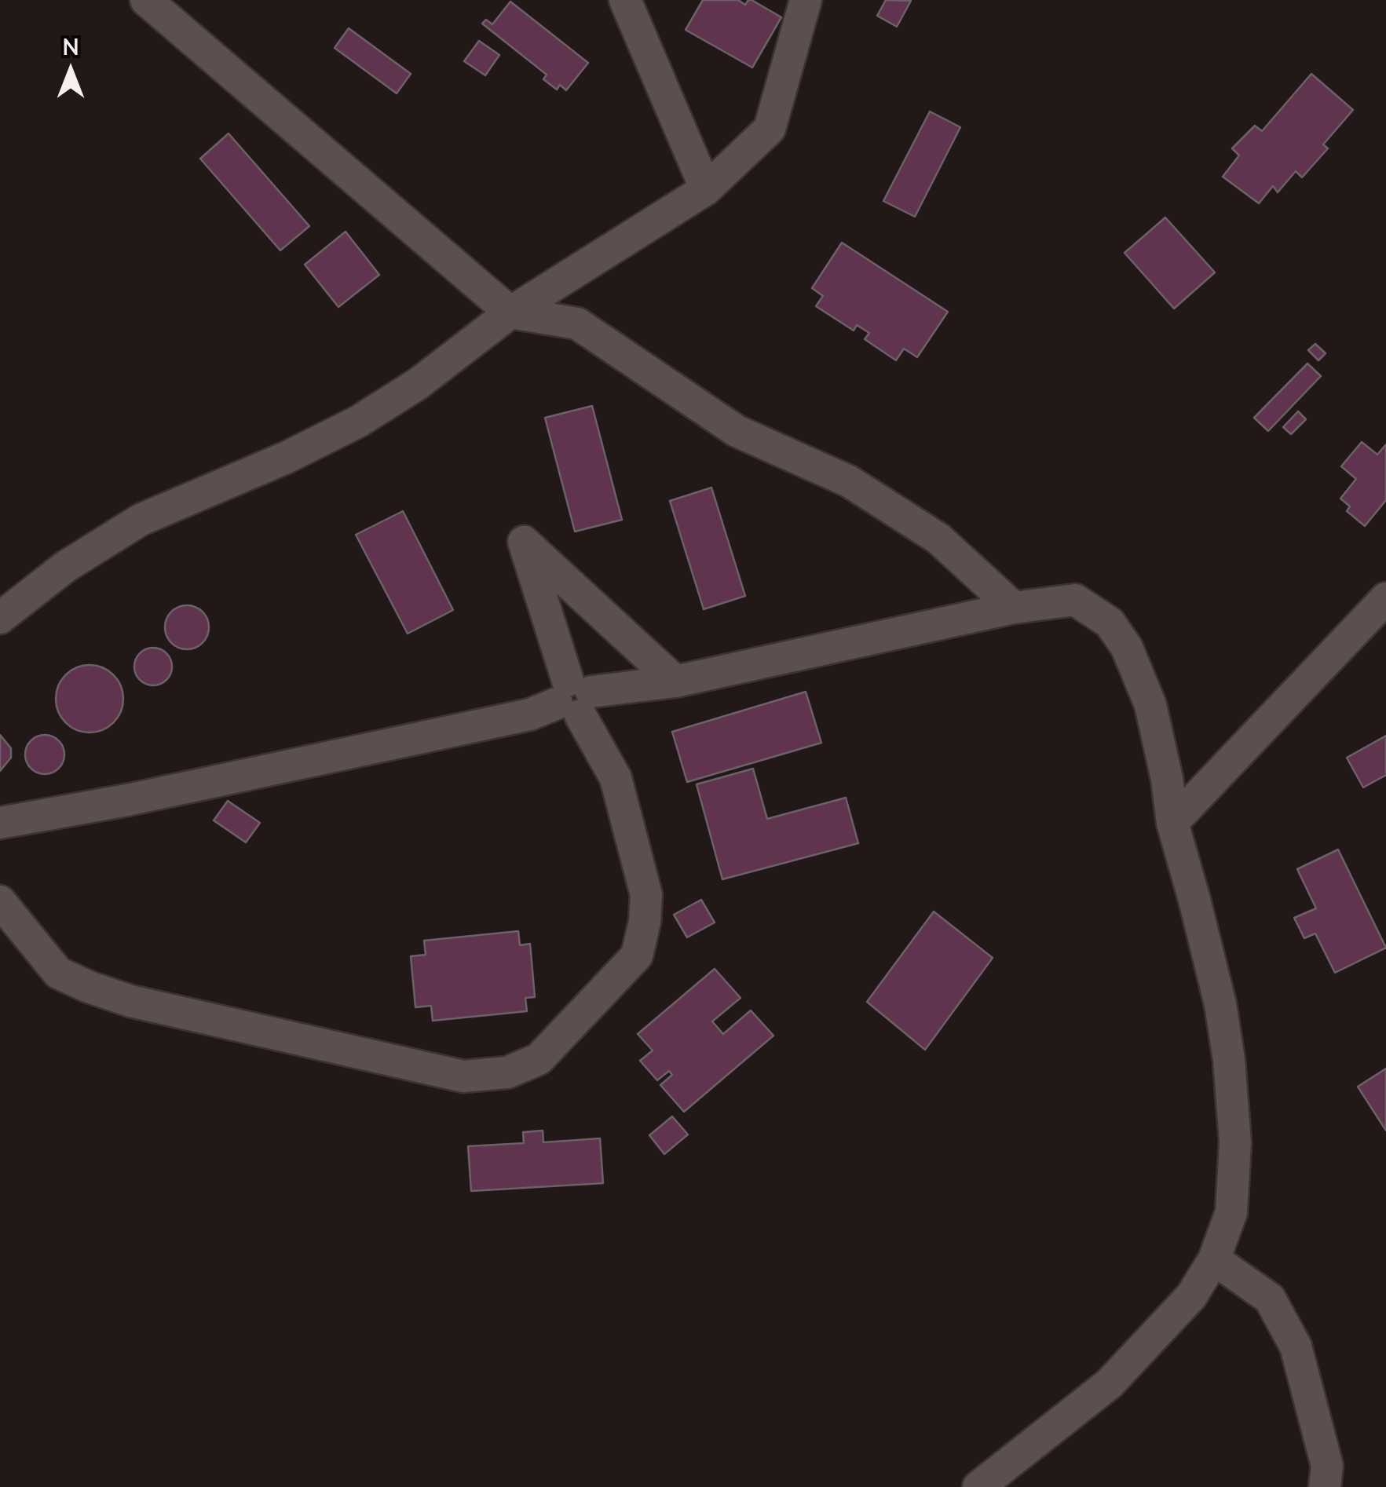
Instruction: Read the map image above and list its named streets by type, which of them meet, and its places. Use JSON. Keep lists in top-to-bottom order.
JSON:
{
  "north": "top"
}
